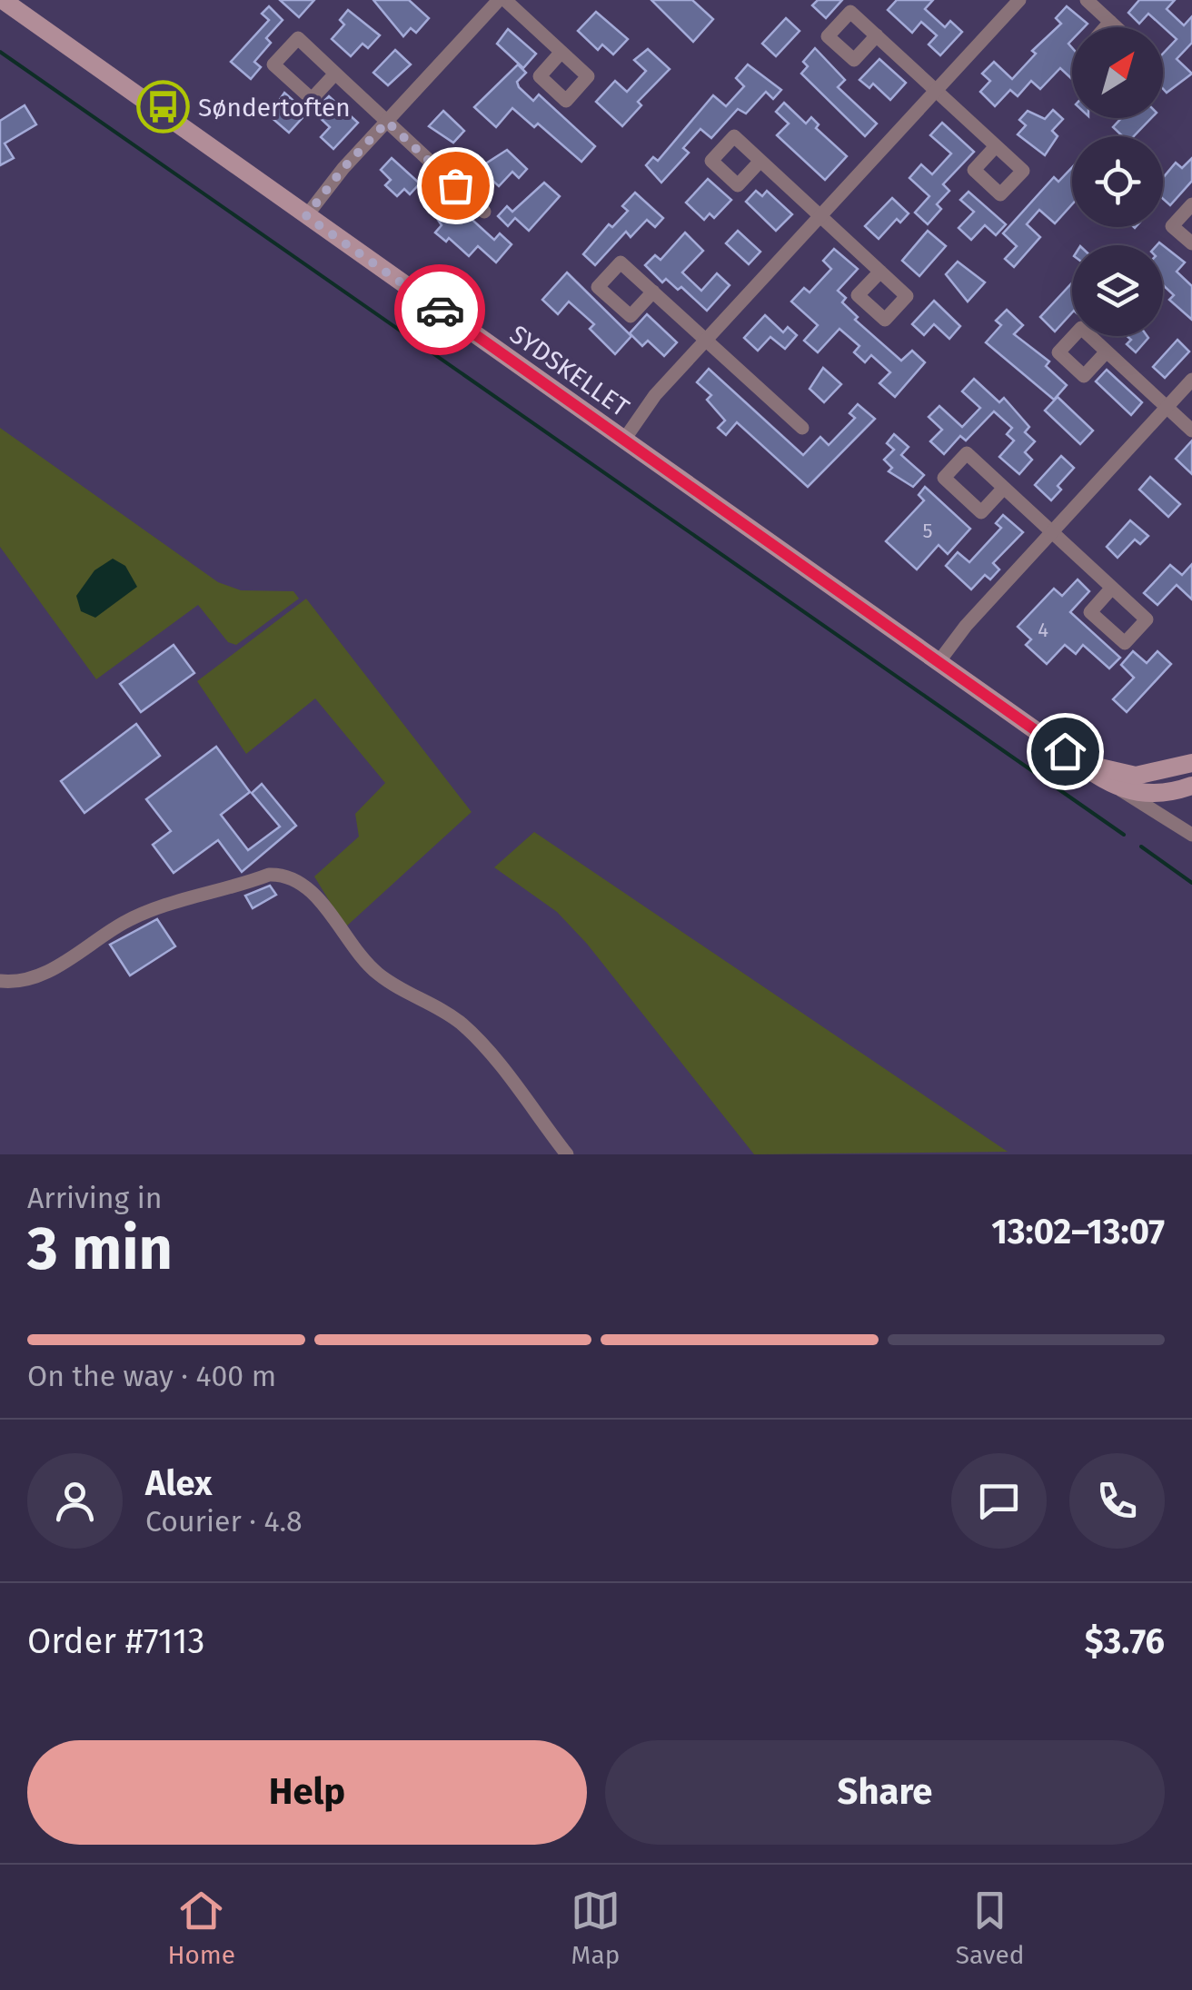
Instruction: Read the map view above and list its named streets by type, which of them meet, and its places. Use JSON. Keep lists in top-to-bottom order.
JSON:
{
  "streets": {
    "street": ["SYDSKELLET"]
  },
  "places": {
    "bus stop": ["Søndertoften"]
  },
  "house_numbers": ["5", "4"],
  "north": "top right",
  "page": {
    "heading": ["3 min", "Arriving in", "13:02–13:07"],
    "panel": [
      "Alex",
      "Courier · 4.8",
      "Order #7113",
      "$3.76"
    ],
    "bar": "On the way · 400 m",
    "buttons": ["Help", "Share"],
    "tabs": ["Home", "Map", "Saved"]
  }
}
